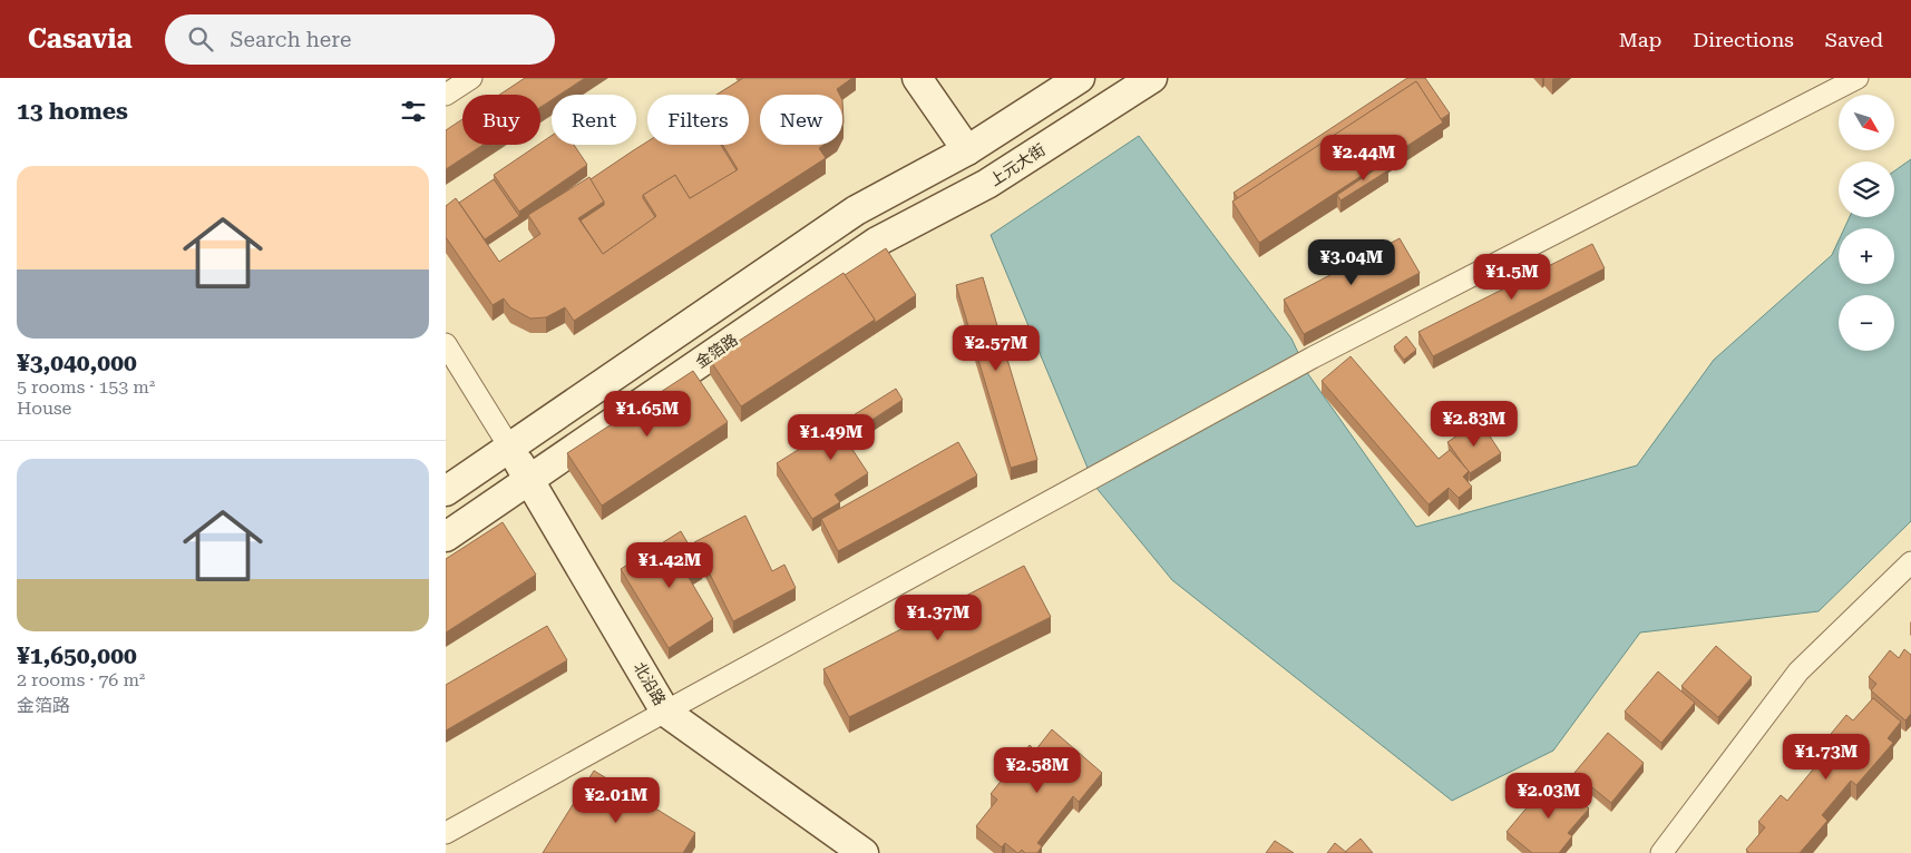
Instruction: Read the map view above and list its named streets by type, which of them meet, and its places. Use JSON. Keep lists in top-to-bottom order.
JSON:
{
  "streets": {
    "main road": ["上元大街", "金箔路", "北沿路"]
  },
  "crossings": [
    ["上元大街", "金箔路"],
    ["金箔路", "北沿路"]
  ],
  "north": "bottom right",
  "page": {
    "header": "Casavia",
    "search": "Search here",
    "nav": ["Map", "Directions", "Saved"],
    "heading": "13 homes",
    "map_buttons": ["+", "−"],
    "chip": [
      "Buy",
      "Rent",
      "Filters",
      "New"
    ],
    "price": [
      "¥2.44M",
      "¥3.04M",
      "¥1.5M",
      "¥2.57M",
      "¥1.65M",
      "¥2.83M",
      "¥1.49M",
      "¥1.42M",
      "¥1.37M",
      "¥1.73M",
      "¥2.58M",
      "¥2.03M",
      "¥2.01M"
    ],
    "list": [
      {
        "name": "¥3,040,000",
        "note": "5 rooms · 153 m² · House"
      },
      {
        "name": "¥1,650,000",
        "note": "2 rooms · 76 m² · 金箔路"
      }
    ]
  }
}
